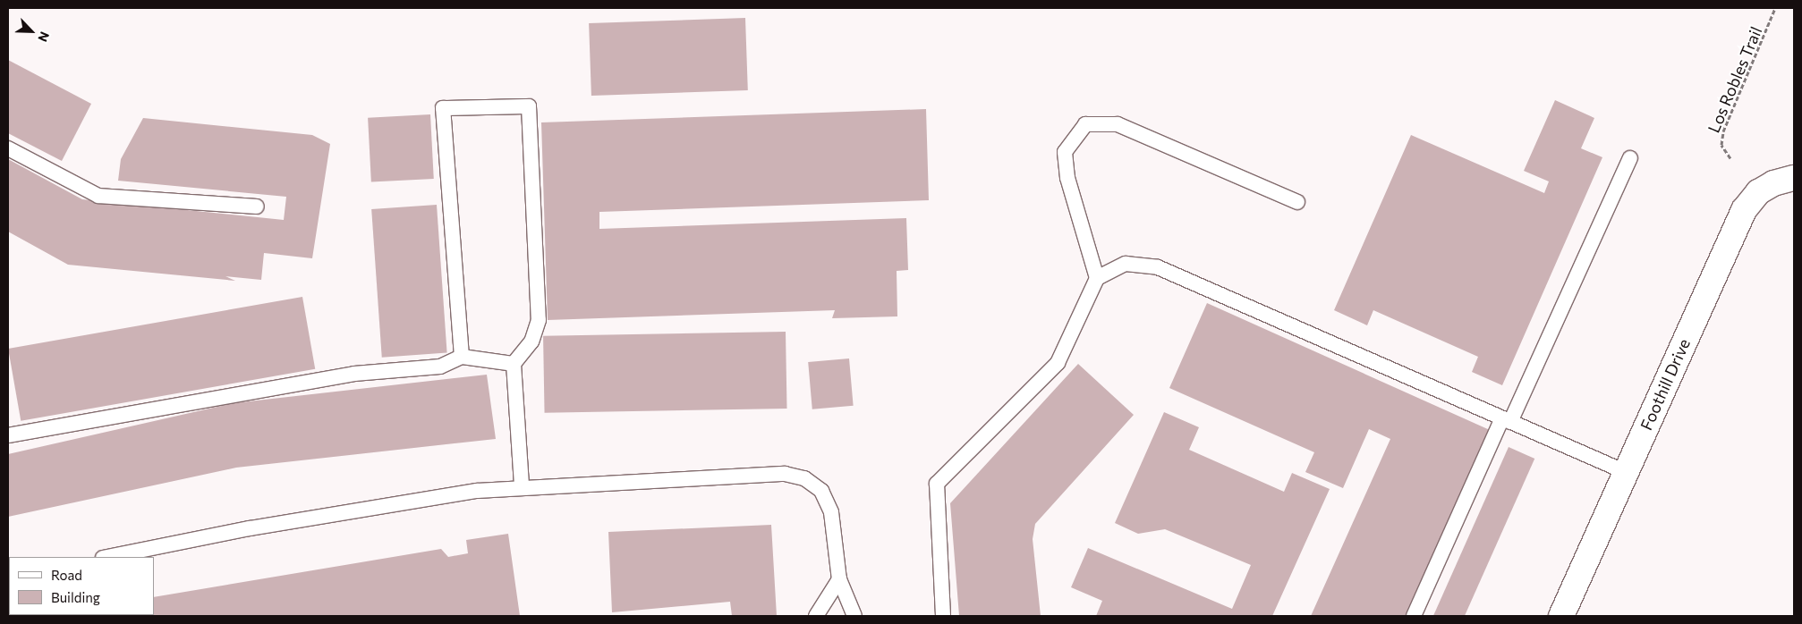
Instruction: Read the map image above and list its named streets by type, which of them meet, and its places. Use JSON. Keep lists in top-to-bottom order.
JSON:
{
  "streets": {
    "street": ["Foothill Drive"],
    "path": ["Los Robles Trail"]
  },
  "legend": ["Road", "Building"],
  "north": "bottom right"
}
